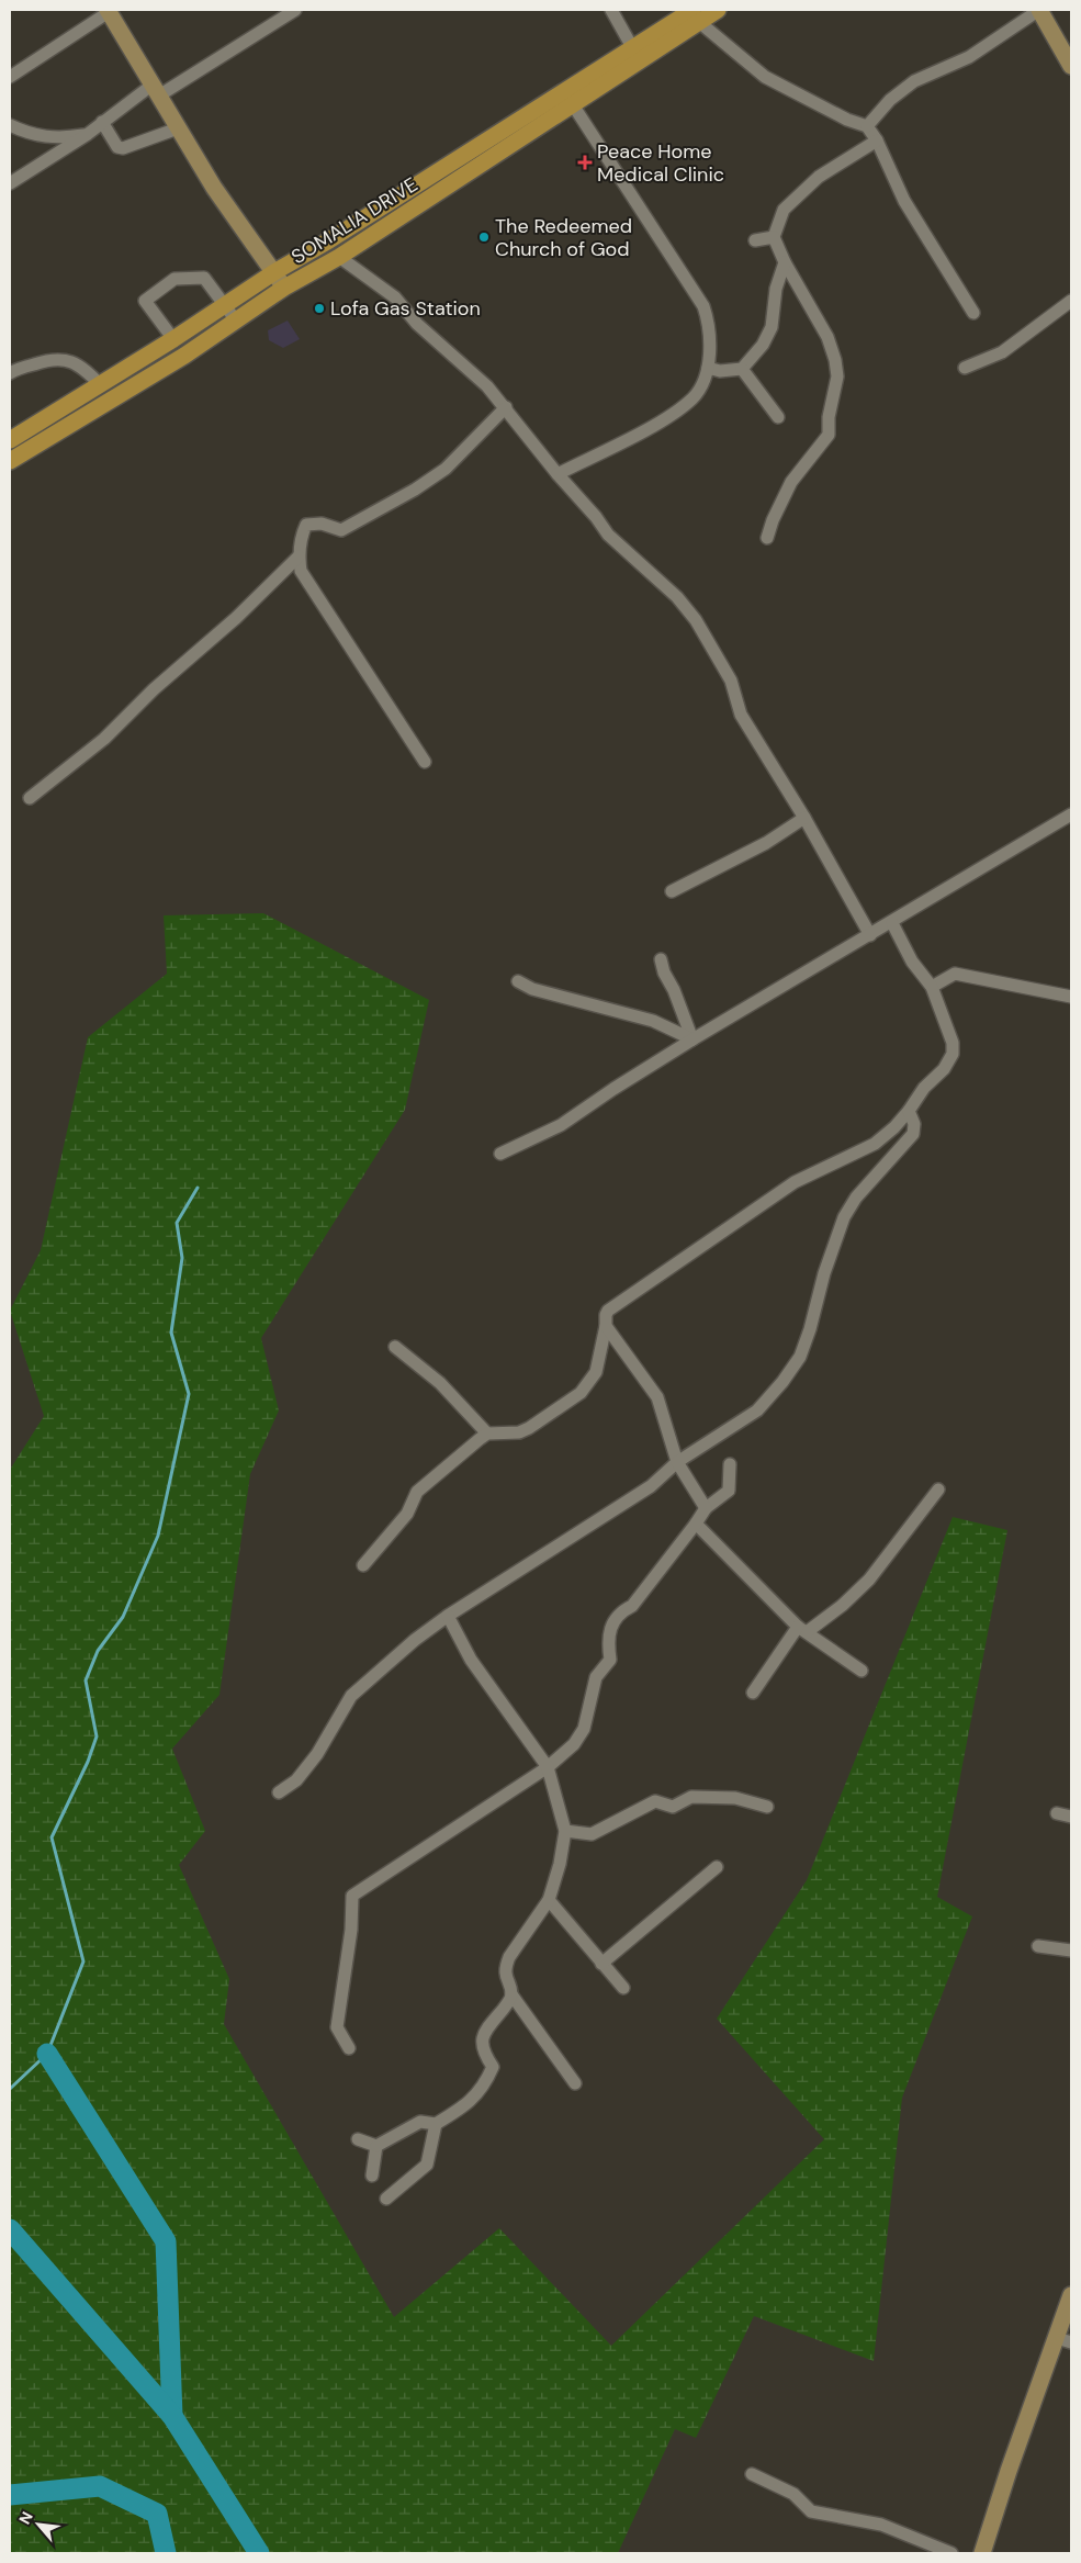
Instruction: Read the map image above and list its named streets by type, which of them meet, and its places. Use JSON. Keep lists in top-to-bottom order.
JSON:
{
  "streets": {
    "main road": ["SOMALIA DRIVE"]
  },
  "places": {
    "health": ["Peace Home Medical Clinic"],
    "other": ["The Redeemed Church of God", "Lofa Gas Station"]
  },
  "north": "top left"
}
